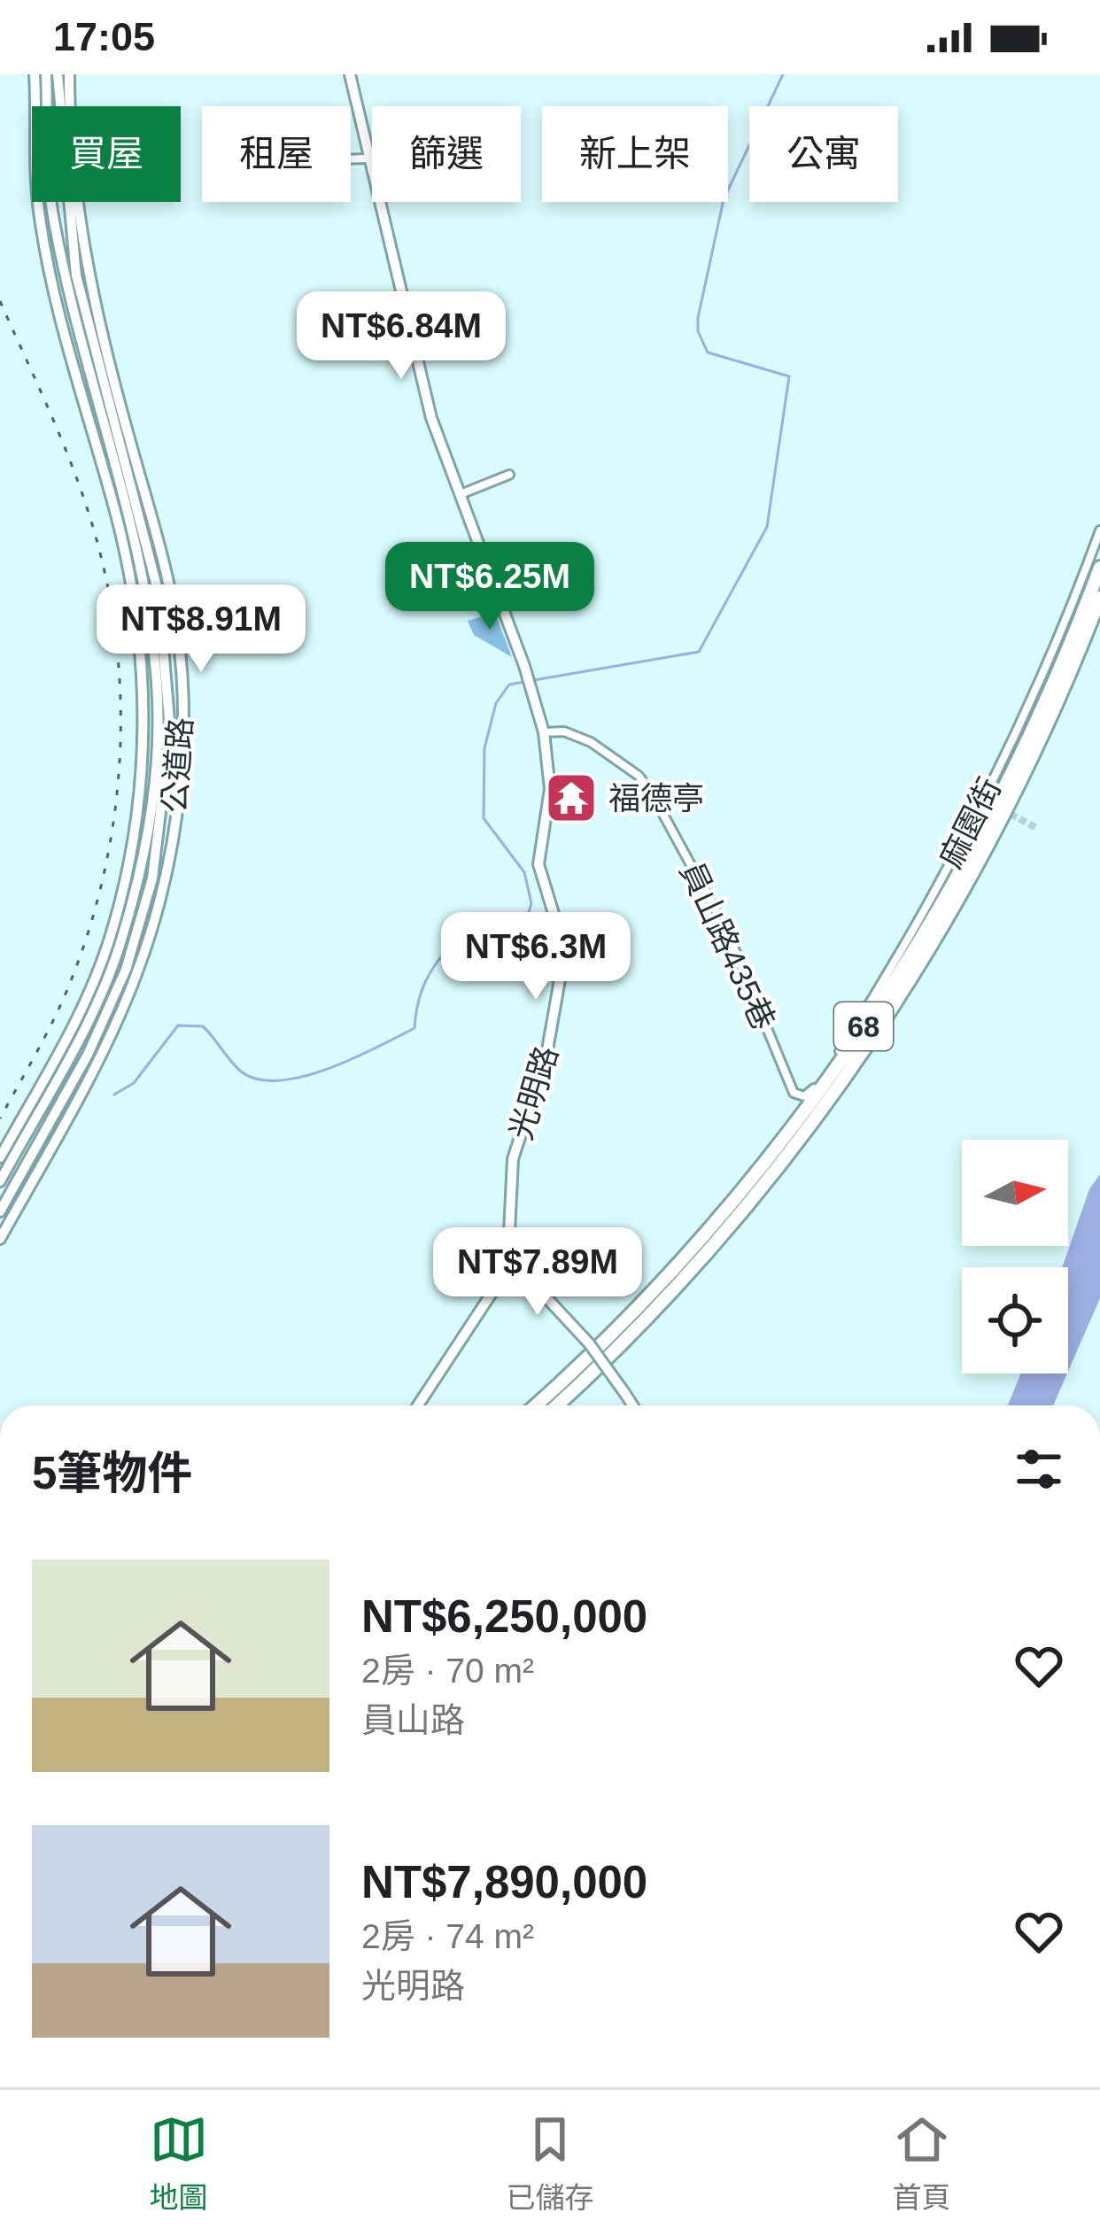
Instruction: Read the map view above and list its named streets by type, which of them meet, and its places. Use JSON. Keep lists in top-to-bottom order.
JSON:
{
  "streets": {
    "highway": ["68"],
    "street": [
      "公道路",
      "麻園街",
      "員山路435巷",
      "光明路"
    ]
  },
  "crossings": [
    ["麻園街", "員山路435巷"],
    ["員山路435巷", "光明路"]
  ],
  "places": {
    "temple": ["福德亭"]
  },
  "north": "right",
  "page": {
    "status": "17:05",
    "chip": [
      "買屋",
      "租屋",
      "篩選",
      "新上架",
      "公寓"
    ],
    "price": [
      "NT$6.84M",
      "NT$6.25M",
      "NT$8.91M",
      "NT$6.3M",
      "NT$7.89M"
    ],
    "heading": "5筆物件",
    "list": [
      {
        "name": "NT$6,250,000",
        "note": "2房 · 70 m² · 員山路"
      },
      {
        "name": "NT$7,890,000",
        "note": "2房 · 74 m² · 光明路"
      }
    ],
    "tabs": ["地圖", "已儲存", "首頁"]
  }
}
